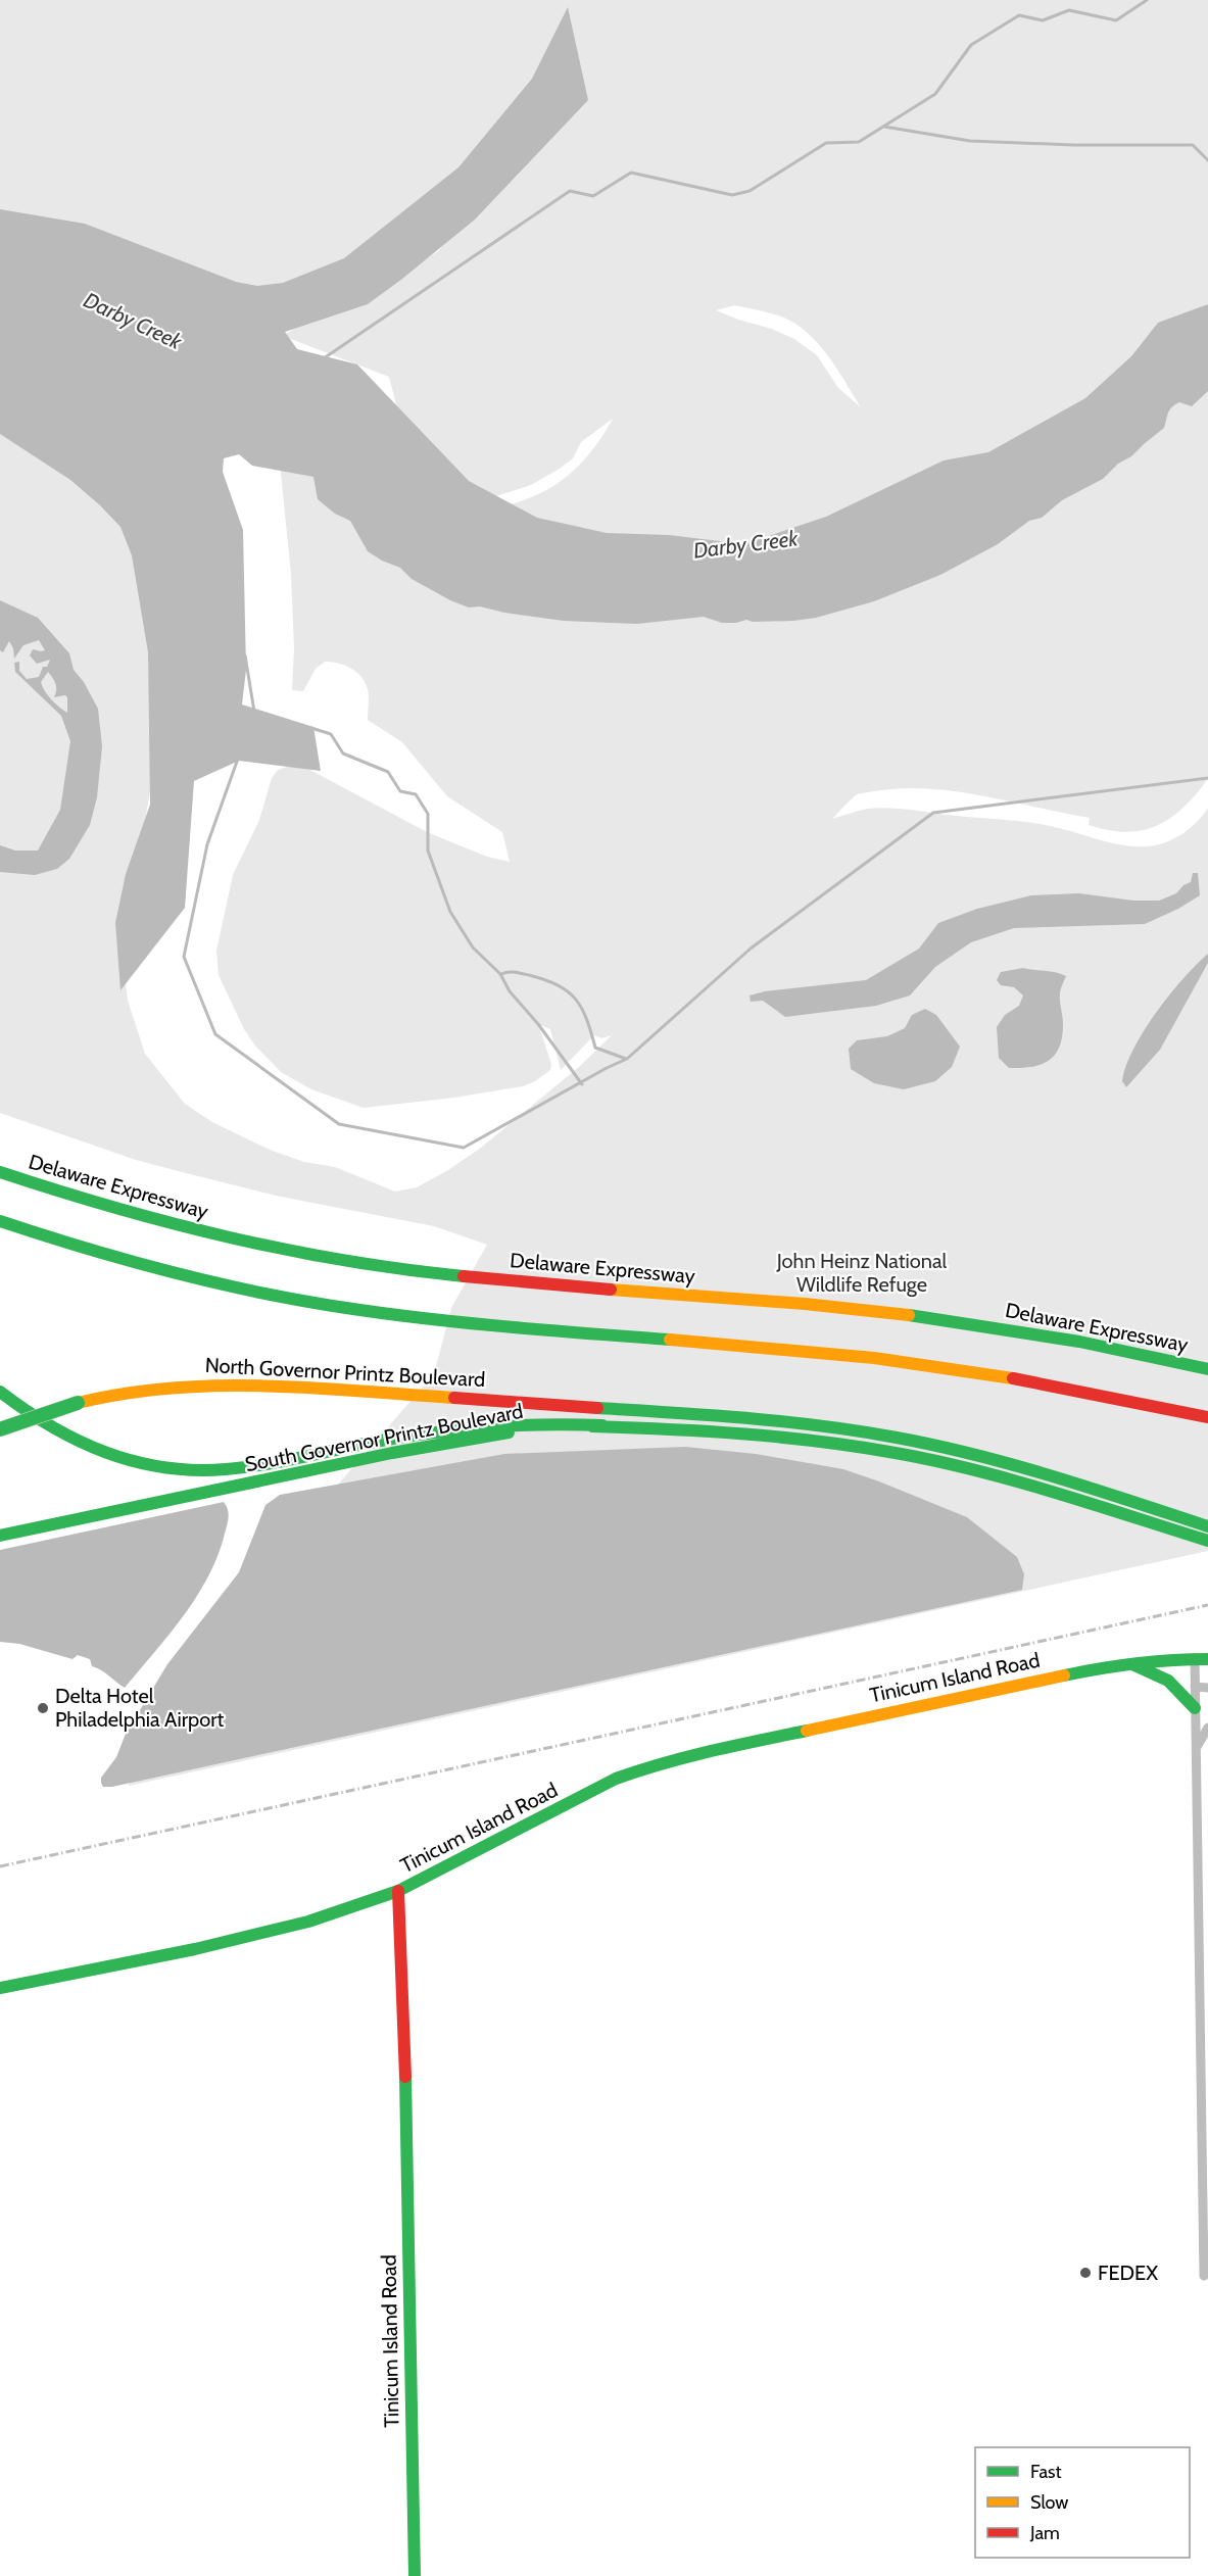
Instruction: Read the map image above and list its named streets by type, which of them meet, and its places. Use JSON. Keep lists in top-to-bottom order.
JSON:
{
  "streets": {
    "main road": [
      "Delaware Expressway",
      "North Governor Printz Boulevard",
      "South Governor Printz Boulevard",
      "Tinicum Island Road"
    ]
  },
  "water": ["Darby Creek"],
  "parks": ["John Heinz National Wildlife Refuge"],
  "places": ["Delta Hotel Philadelphia Airport", "FEDEX"],
  "legend": ["Fast", "Slow", "Jam"]
}
